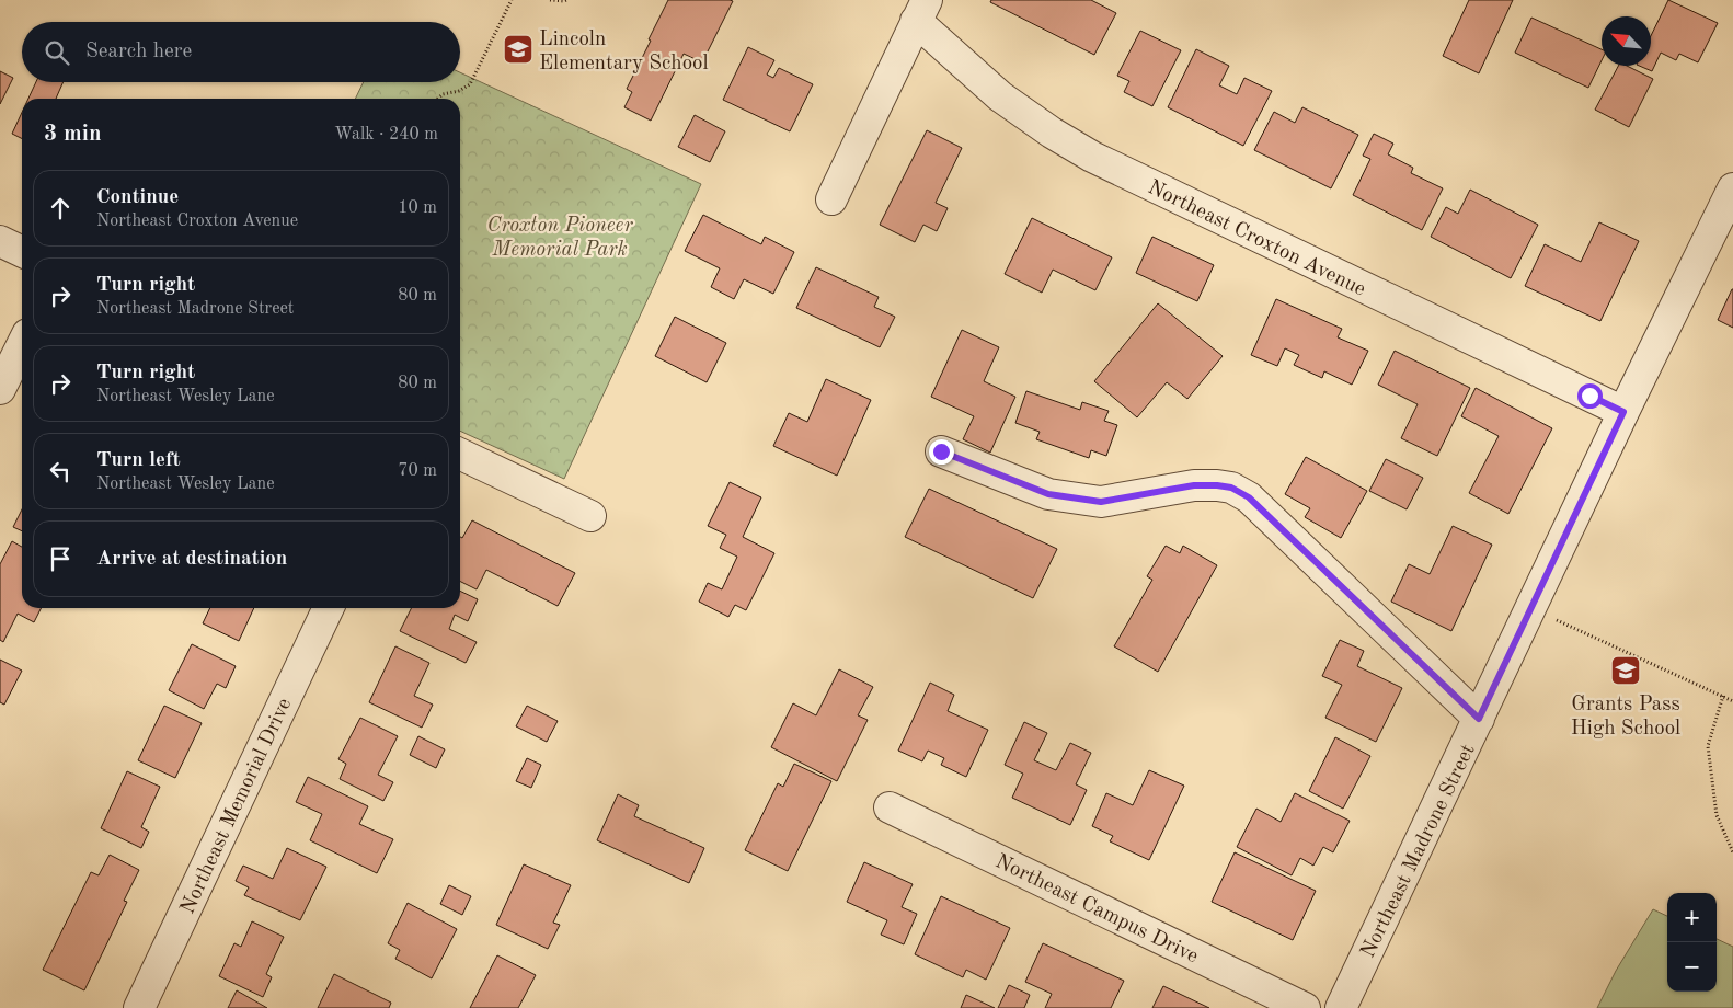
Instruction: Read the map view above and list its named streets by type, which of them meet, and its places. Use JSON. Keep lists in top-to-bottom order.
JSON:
{
  "streets": {
    "street": [
      "Northeast Croxton Avenue",
      "Northeast Memorial Drive",
      "Northeast Madrone Street",
      "Northeast Campus Drive"
    ]
  },
  "crossings": [
    ["Northeast Croxton Avenue", "Northeast Madrone Street"]
  ],
  "parks": ["Croxton Pioneer Memorial Park"],
  "places": {
    "school or university": ["Lincoln Elementary School", "Grants Pass High School"]
  },
  "north": "top left",
  "page": {
    "search": "Search here",
    "heading": ["3 min", "Walk · 240 m"],
    "list": [
      ["Continue", "Northeast Croxton Avenue", "10 m"],
      ["Turn right", "Northeast Madrone Street", "80 m"],
      ["Turn right", "Northeast Wesley Lane", "80 m"],
      ["Turn left", "Northeast Wesley Lane", "70 m"],
      "Arrive at destination"
    ],
    "map_buttons": ["+", "−"]
  }
}
